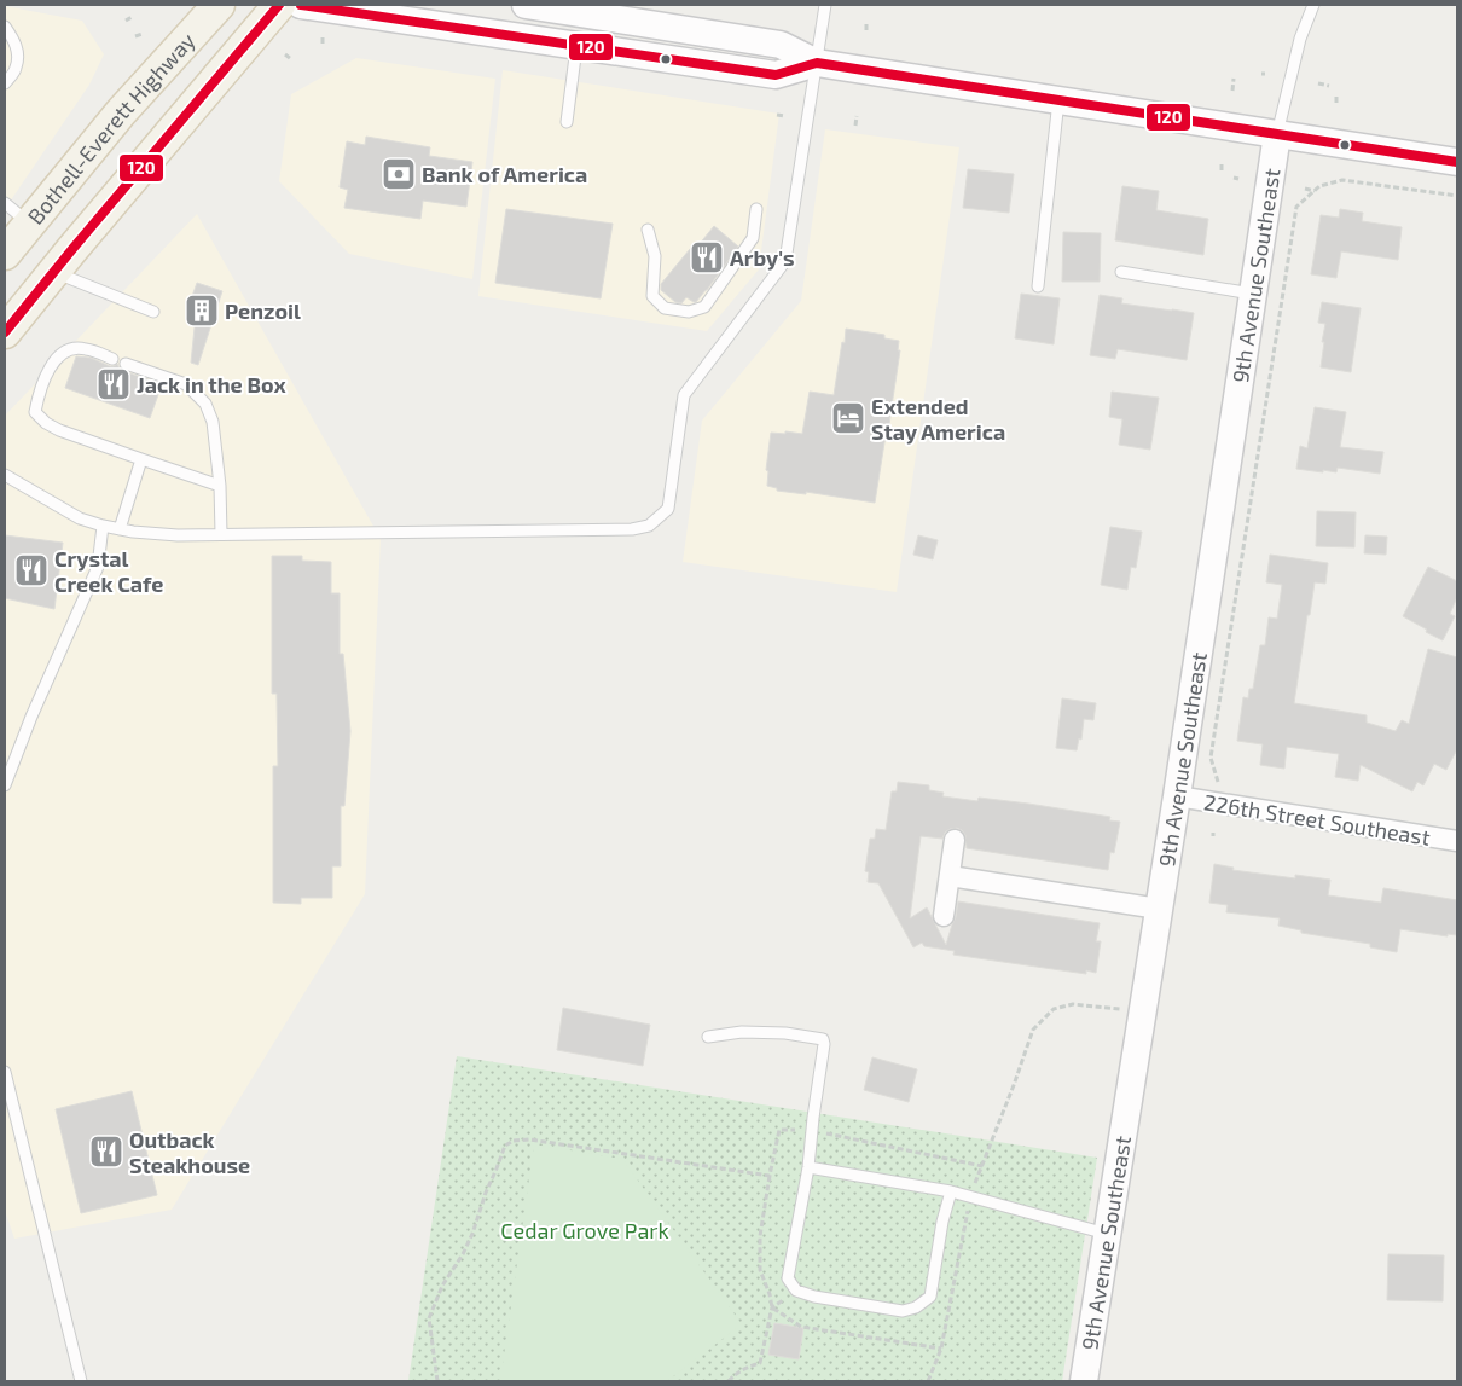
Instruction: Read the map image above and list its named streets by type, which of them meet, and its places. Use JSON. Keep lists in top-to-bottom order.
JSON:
{
  "streets": {
    "main road": ["Bothell-Everett Highway", "9th Avenue Southeast"],
    "street": ["226th Street Southeast"]
  },
  "crossings": [
    ["9th Avenue Southeast", "226th Street Southeast"]
  ],
  "parks": ["Cedar Grove Park"],
  "places": {
    "bank": ["Bank of America"],
    "restaurant": [
      "Arby's",
      "Jack in the Box",
      "Crystal Creek Cafe",
      "Outback Steakhouse"
    ],
    "building": ["Penzoil"],
    "hotel": ["Extended Stay America"]
  },
  "lines": ["transit line 120"]
}
